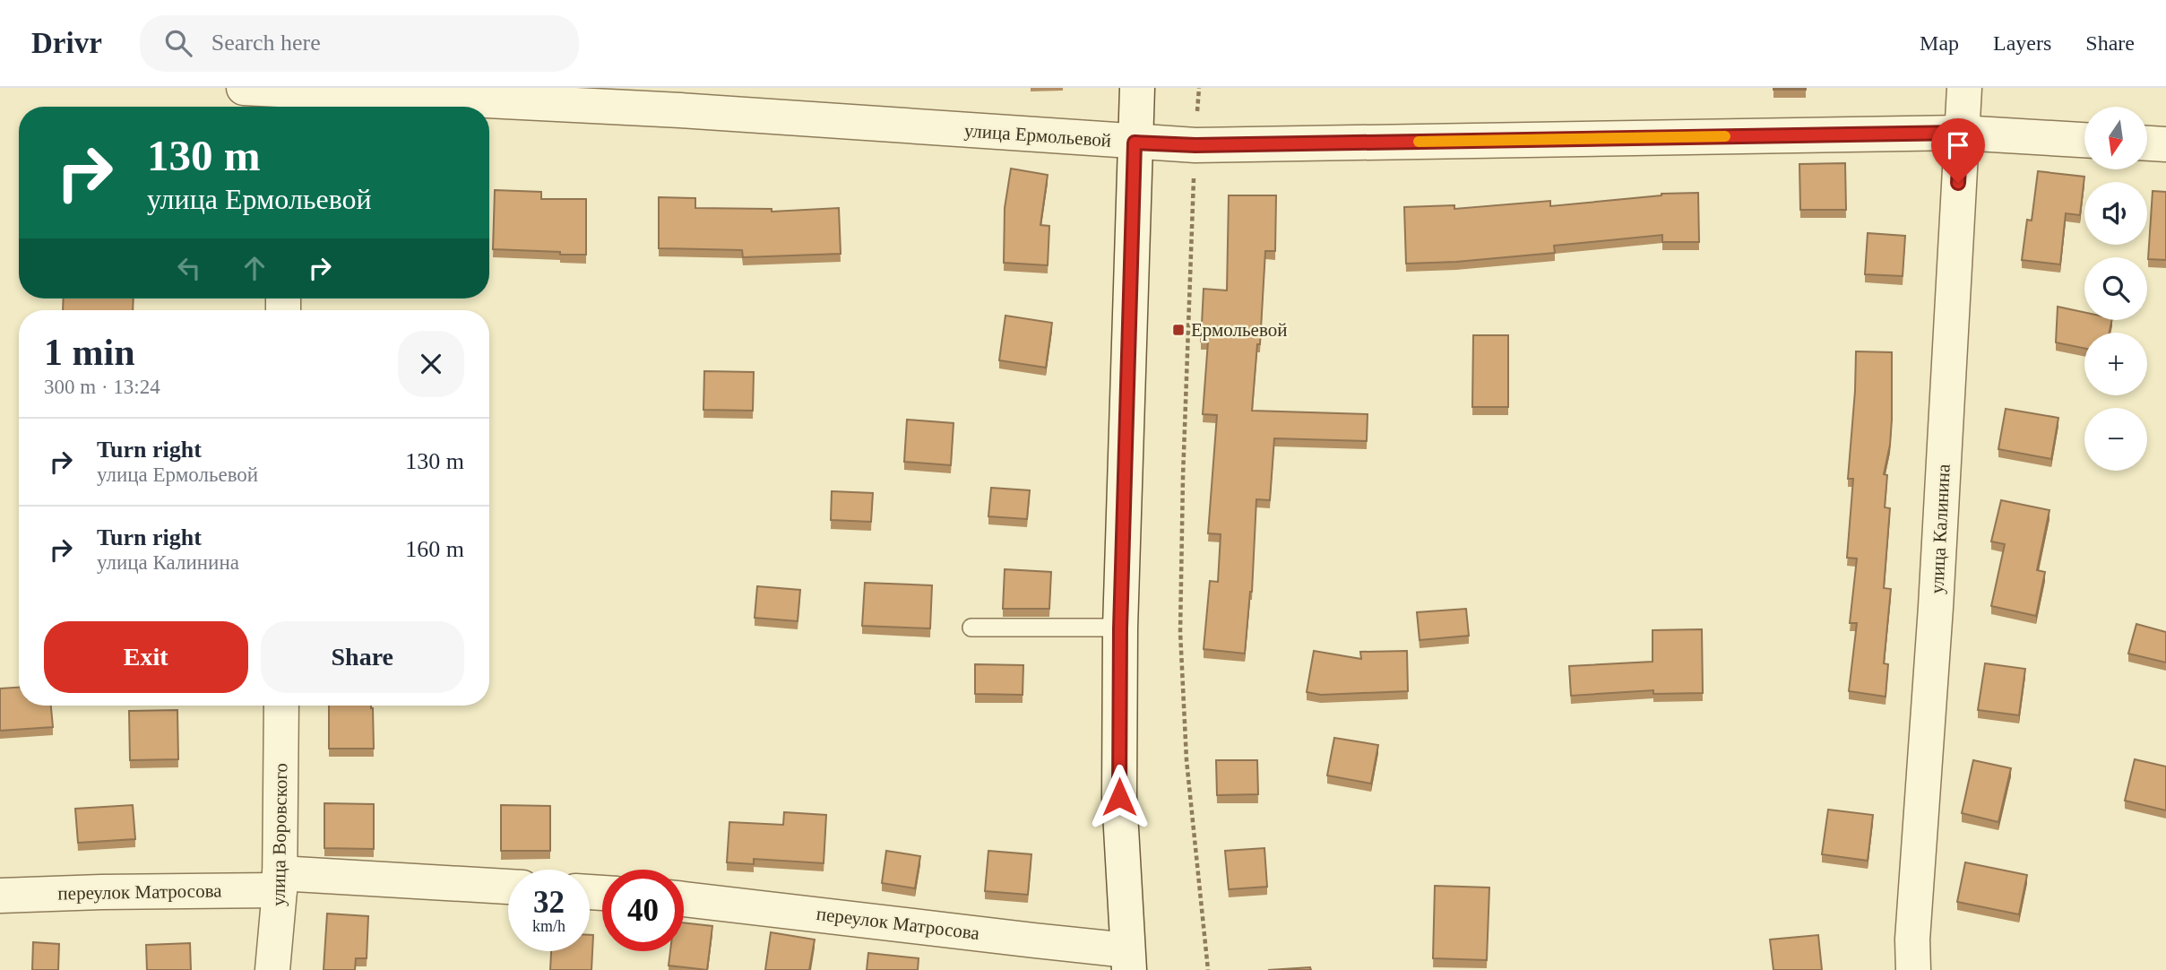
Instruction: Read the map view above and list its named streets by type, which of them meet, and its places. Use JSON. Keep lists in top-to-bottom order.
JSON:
{
  "streets": {
    "street": [
      "улица Ермольевой",
      "улица Калинина",
      "улица Воровского",
      "переулок Матросова"
    ]
  },
  "crossings": [
    ["улица Ермольевой", "улица Калинина"],
    ["улица Воровского", "переулок Матросова"]
  ],
  "places": {
    "transit": ["Ермольевой"]
  },
  "north": "bottom",
  "page": {
    "header": "Drivr",
    "search": "Search here",
    "nav": ["Map", "Layers", "Share"],
    "map_buttons": ["+", "−"],
    "turn": ["130 m", "улица Ермольевой"],
    "heading": ["1 min", "300 m · 13:24"],
    "list": [
      {
        "name": "Turn right",
        "note": "улица Ермольевой",
        "value": "130 m"
      },
      {
        "name": "Turn right",
        "note": "улица Калинина",
        "value": "160 m"
      }
    ],
    "buttons": ["Exit", "Share"],
    "speed": "32 km/h",
    "limit": "40"
  }
}
